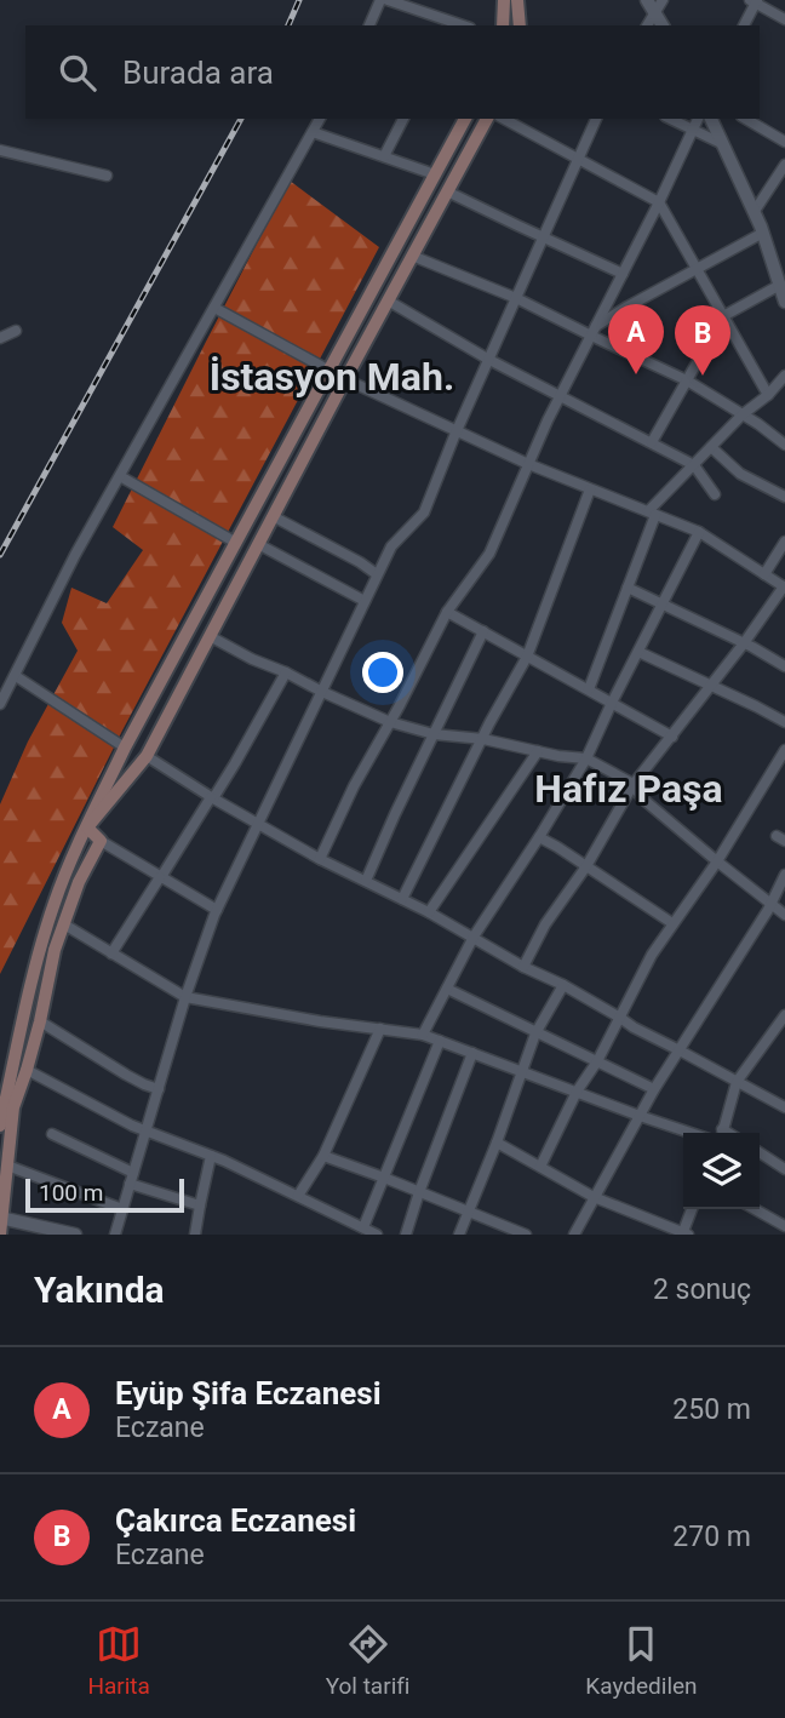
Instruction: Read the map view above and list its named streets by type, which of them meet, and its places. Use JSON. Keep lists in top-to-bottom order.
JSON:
{
  "districts": ["İstasyon Mah.", "Hafız Paşa"],
  "scale_bar": "100 m",
  "page": {
    "search": "Burada ara",
    "pins": ["A", "B"],
    "scale": "100 m",
    "heading": ["Yakında", "2 sonuç"],
    "list": [
      {
        "mark": "A",
        "name": "Eyüp Şifa Eczanesi",
        "note": "Eczane",
        "value": "250 m"
      },
      {
        "mark": "B",
        "name": "Çakırca Eczanesi",
        "note": "Eczane",
        "value": "270 m"
      }
    ],
    "nav": ["Harita", "Yol tarifi", "Kaydedilen"]
  }
}
